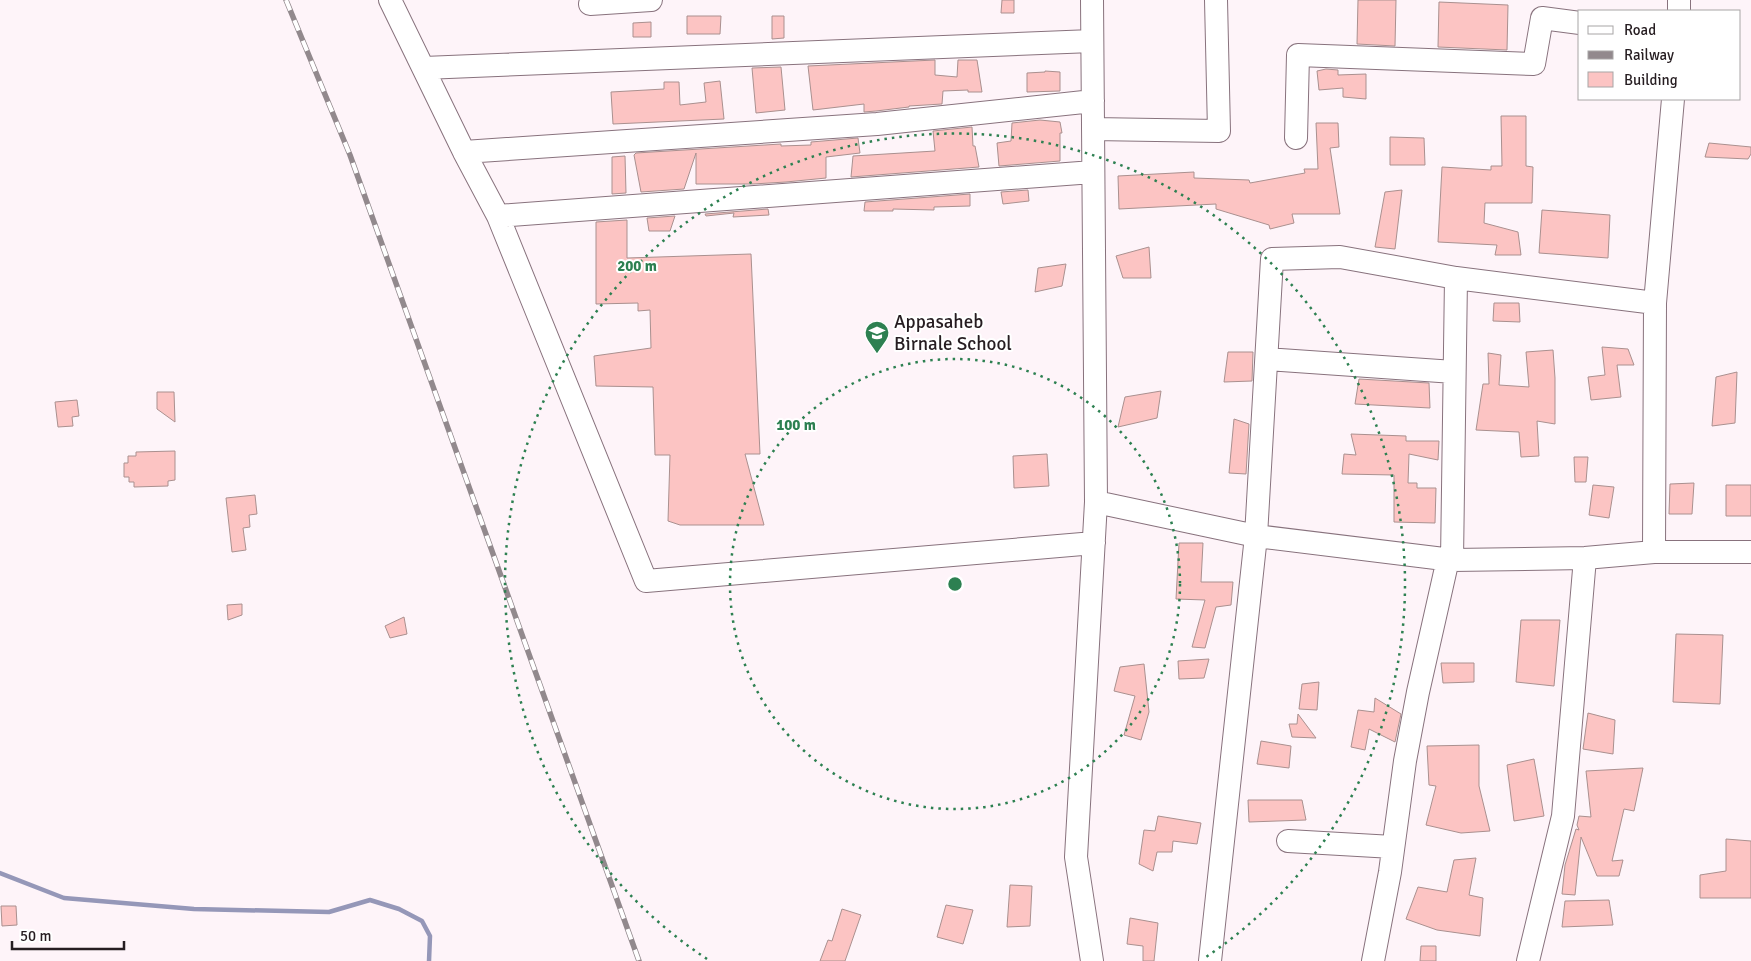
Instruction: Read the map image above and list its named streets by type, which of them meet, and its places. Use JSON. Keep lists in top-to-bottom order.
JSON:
{
  "places": {
    "school or university": ["Appasaheb Birnale School"]
  },
  "legend": ["Road", "Railway", "Building"],
  "scale_bar": "50 m",
  "rings": ["200 m", "100 m"]
}
